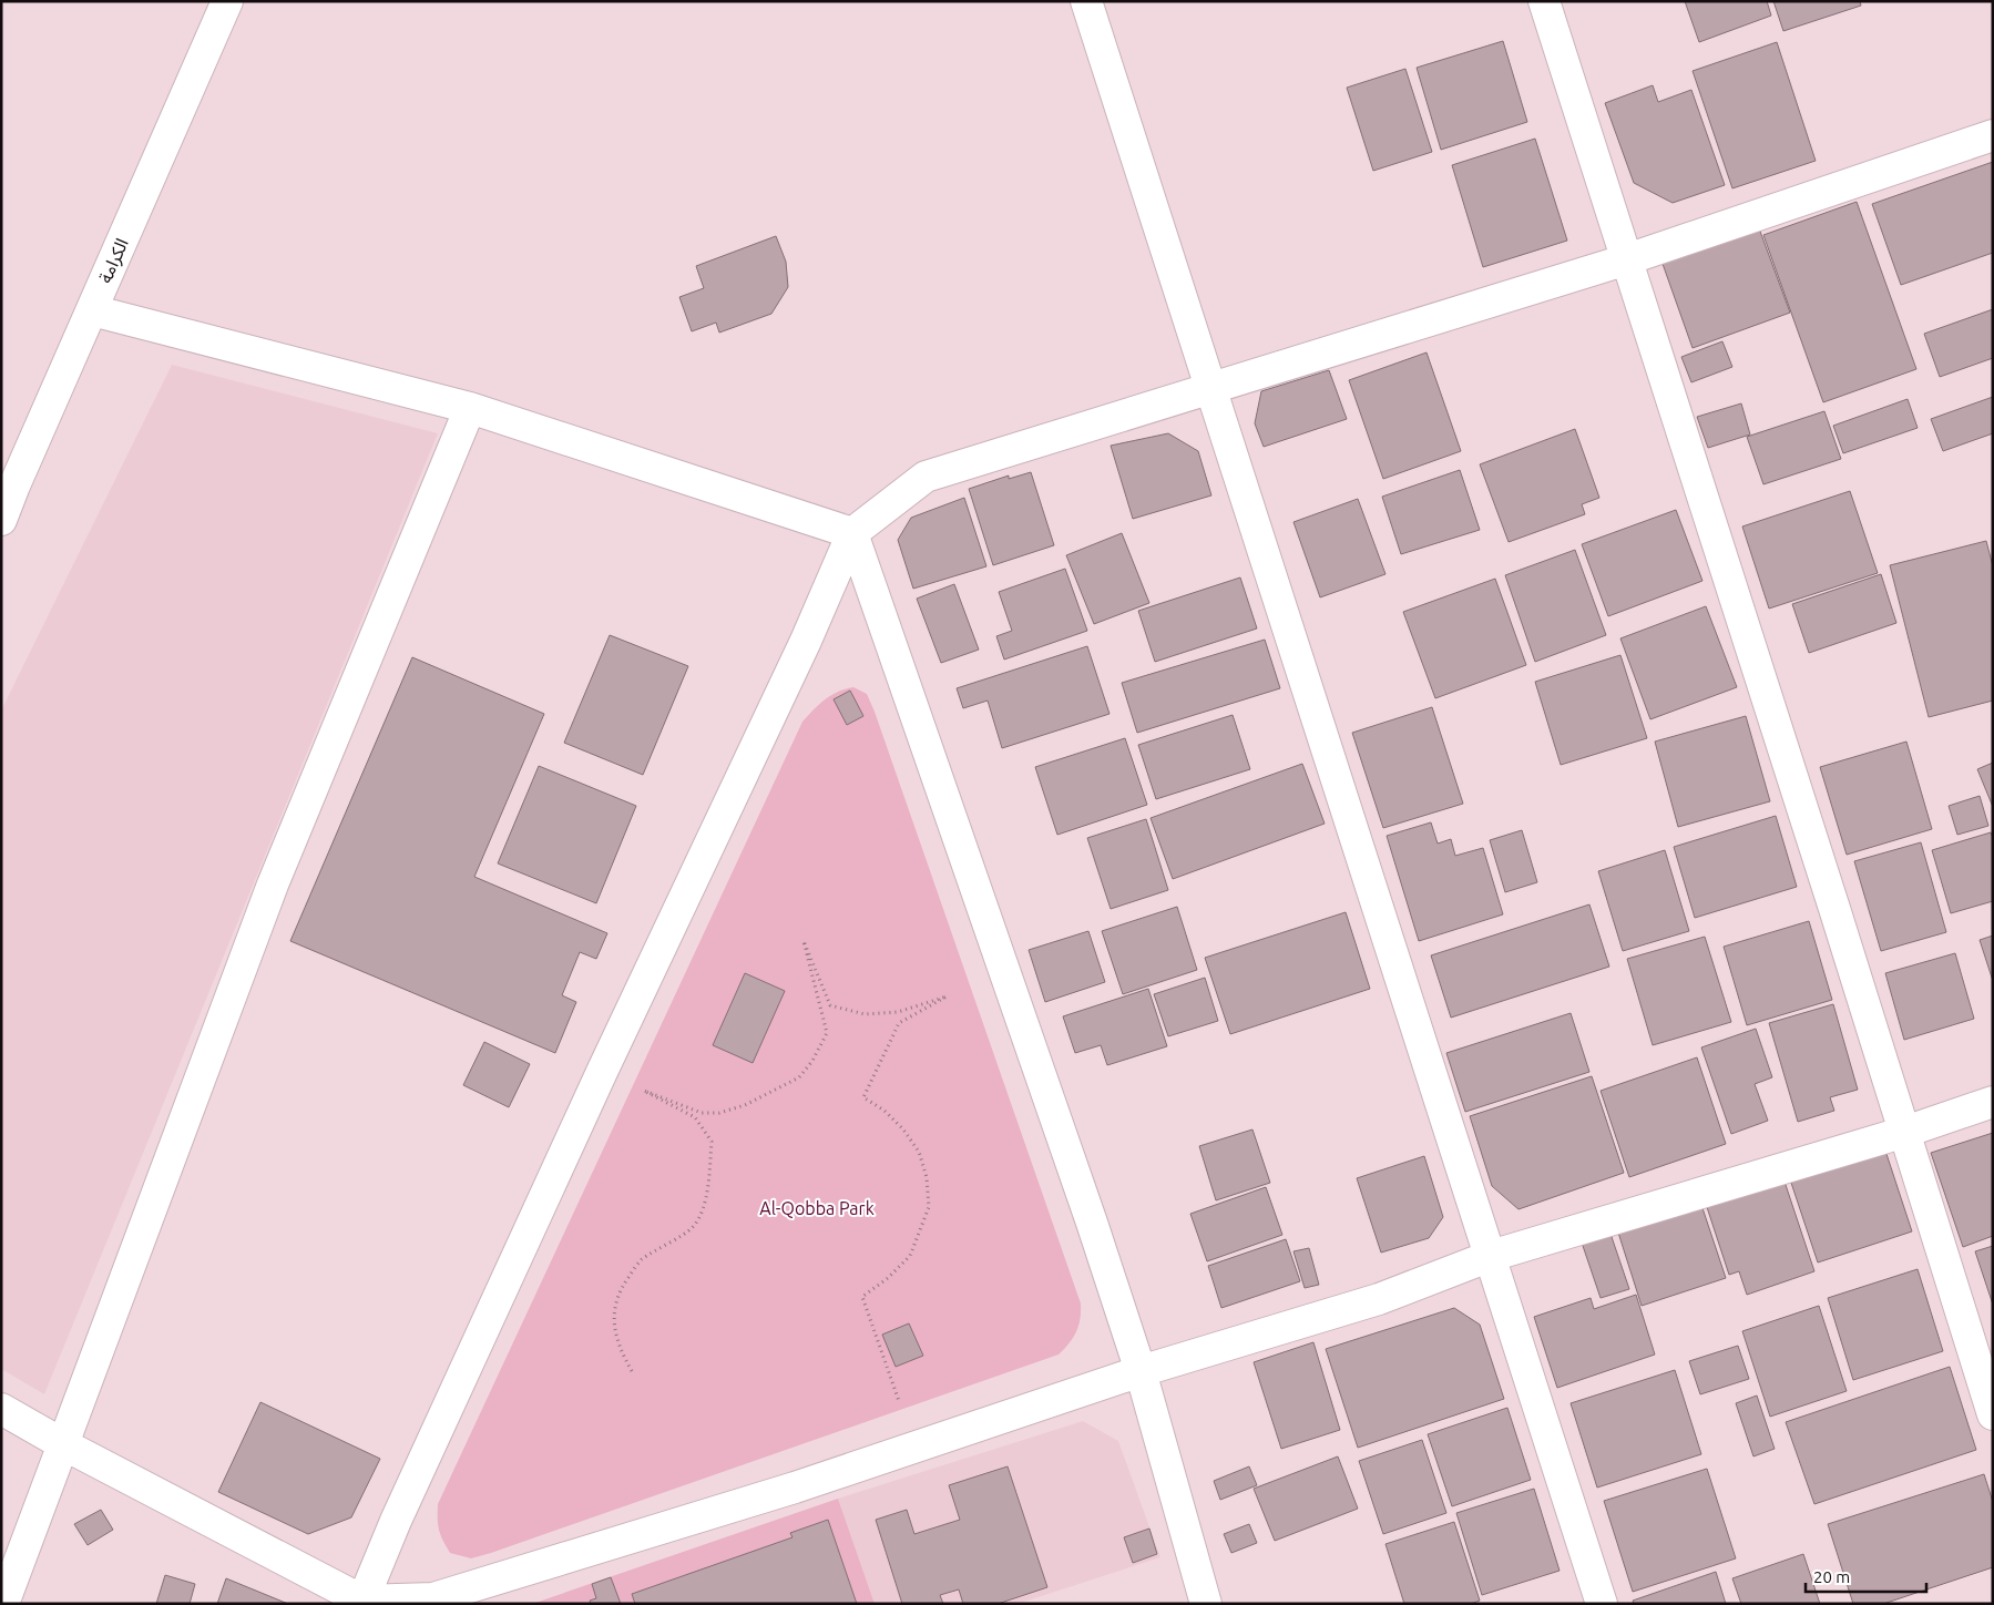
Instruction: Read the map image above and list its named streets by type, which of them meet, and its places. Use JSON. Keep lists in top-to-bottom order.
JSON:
{
  "streets": {
    "street": ["الكرامة"]
  },
  "parks": ["Al-Qobba Park"],
  "scale_bar": "20 m"
}
